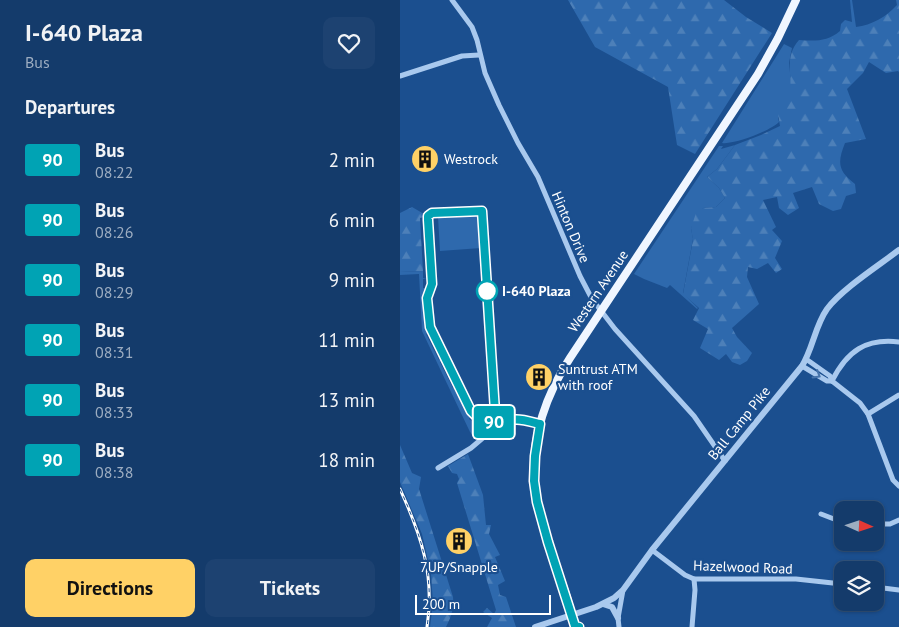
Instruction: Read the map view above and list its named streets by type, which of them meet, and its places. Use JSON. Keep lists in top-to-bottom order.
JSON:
{
  "streets": {
    "main road": ["Western Avenue"],
    "street": ["Hinton Drive", "Ball Camp Pike", "Hazelwood Road"]
  },
  "crossings": [
    ["Hinton Drive", "Western Avenue"],
    ["Hinton Drive", "Ball Camp Pike"],
    ["Ball Camp Pike", "Hazelwood Road"]
  ],
  "places": {
    "building": ["Westrock", "Suntrust ATM with roof", "7UP/Snapple"],
    "other": ["I-640 Plaza"]
  },
  "lines": ["bus line 90"],
  "scale_bar": "200 m",
  "north": "right",
  "page": {
    "heading": [
      ["I-640 Plaza", "Bus"],
      "Departures"
    ],
    "on_map": "90",
    "list": [
      {
        "mark": "90",
        "name": "Bus",
        "note": "08:22",
        "value": "2 min"
      },
      {
        "mark": "90",
        "name": "Bus",
        "note": "08:26",
        "value": "6 min"
      },
      {
        "mark": "90",
        "name": "Bus",
        "note": "08:29",
        "value": "9 min"
      },
      {
        "mark": "90",
        "name": "Bus",
        "note": "08:31",
        "value": "11 min"
      },
      {
        "mark": "90",
        "name": "Bus",
        "note": "08:33",
        "value": "13 min"
      },
      {
        "mark": "90",
        "name": "Bus",
        "note": "08:38",
        "value": "18 min"
      }
    ],
    "buttons": ["Directions", "Tickets"],
    "scale": "200 m"
  }
}
